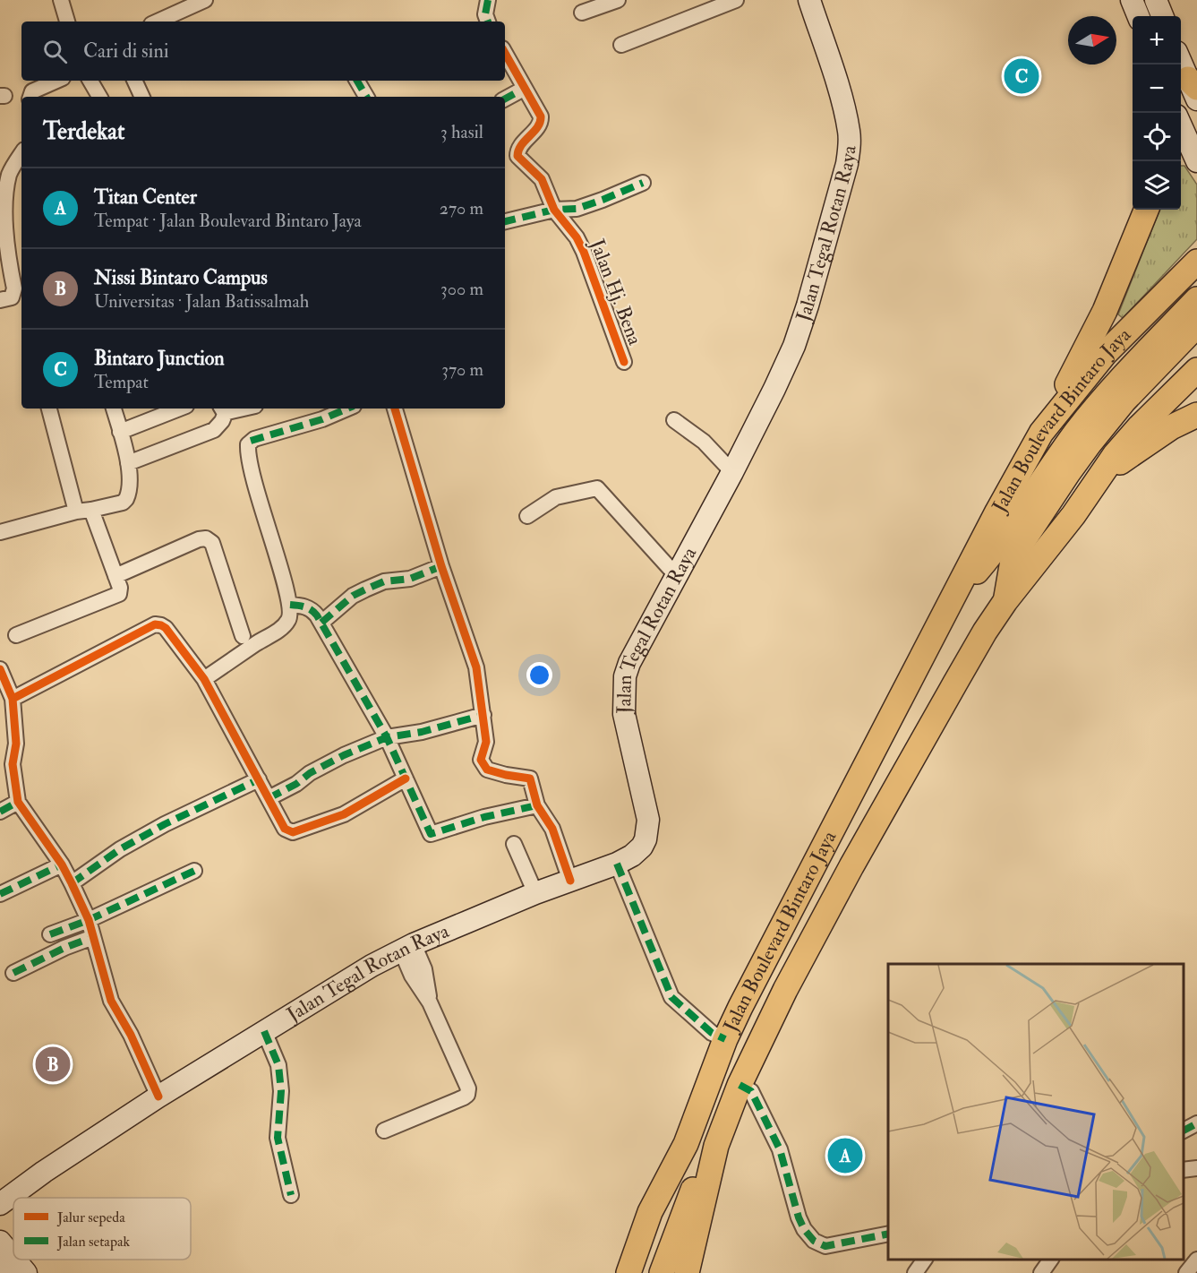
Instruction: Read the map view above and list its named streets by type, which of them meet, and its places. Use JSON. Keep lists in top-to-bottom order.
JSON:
{
  "streets": {
    "main road": ["Jalan Tegal Rotan Raya", "Jalan Boulevard Bintaro Jaya"],
    "street": ["Jalan Hj. Bena"]
  },
  "legend": ["Jalur sepeda", "Jalan setapak"],
  "north": "right",
  "page": {
    "map_buttons": ["+", "−"],
    "search": "Cari di sini",
    "pins": ["C", "B", "A"],
    "heading": ["Terdekat", "3 hasil"],
    "list": [
      {
        "mark": "A",
        "name": "Titan Center",
        "note": "Tempat · Jalan Boulevard Bintaro Jaya",
        "value": "270 m"
      },
      {
        "mark": "B",
        "name": "Nissi Bintaro Campus",
        "note": "Universitas · Jalan Batissalmah",
        "value": "300 m"
      },
      {
        "mark": "C",
        "name": "Bintaro Junction",
        "note": "Tempat",
        "value": "370 m"
      }
    ]
  }
}
